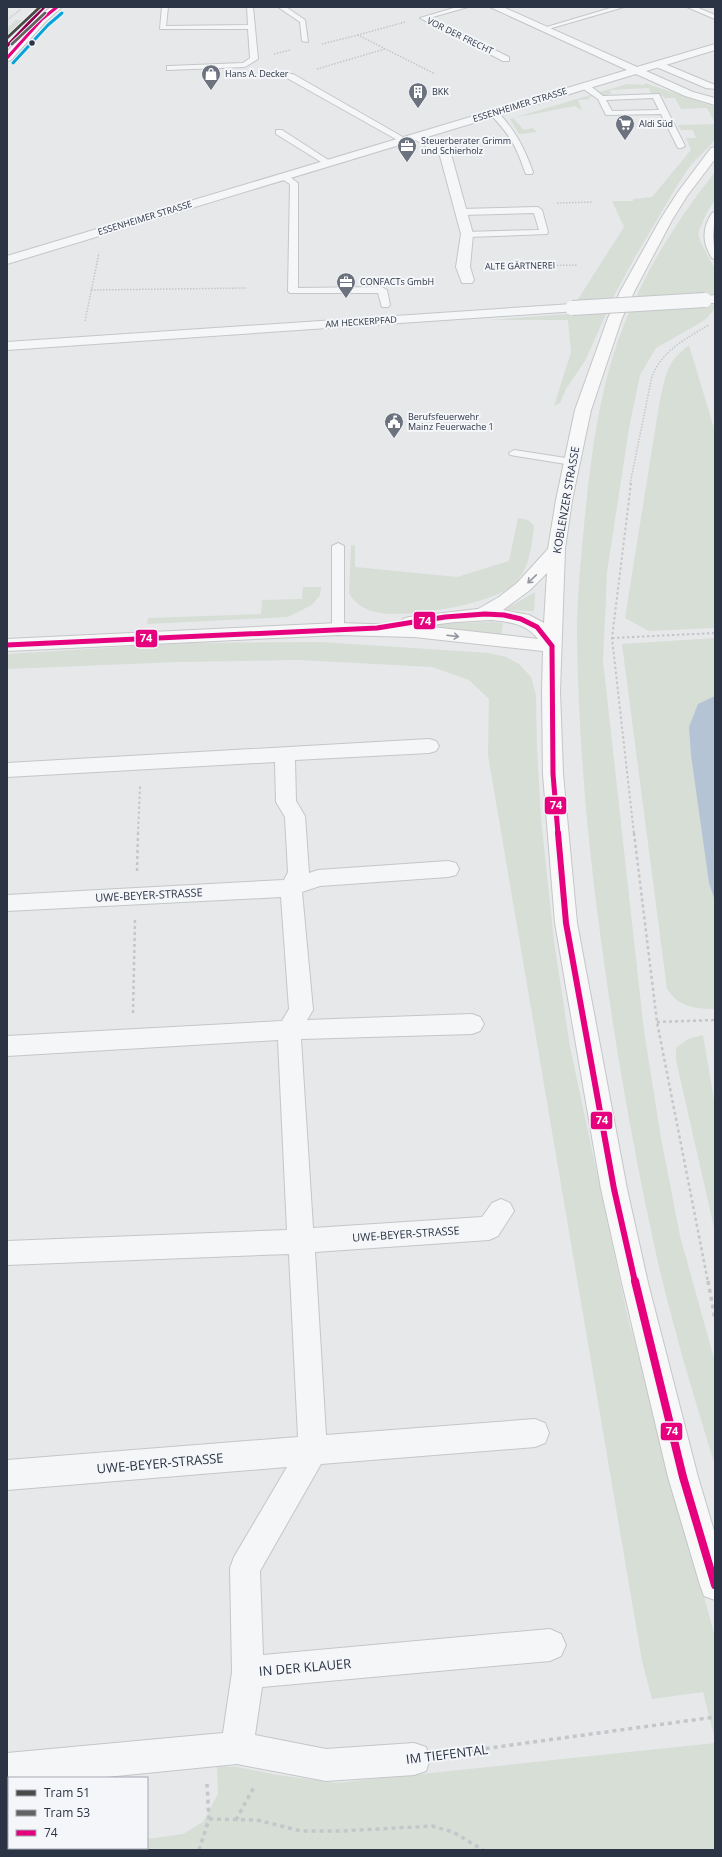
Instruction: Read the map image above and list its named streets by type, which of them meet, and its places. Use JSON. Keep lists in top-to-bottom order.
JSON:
{
  "streets": {
    "main road": ["KOBLENZER STRASSE"],
    "street": [
      "ESSENHEIMER STRASSE",
      "AM HECKERPFAD",
      "UWE-BEYER-STRASSE",
      "IN DER KLAUER",
      "IM TIEFENTAL"
    ],
    "lane": ["VOR DER FRECHT"],
    "path": ["ALTE GÄRTNEREI"]
  },
  "crossings": [
    ["IN DER KLAUER", "IM TIEFENTAL"]
  ],
  "places": {
    "shop": ["Hans A. Decker"],
    "building": ["BKK"],
    "supermarket": ["Aldi Süd"],
    "office": ["Steuerberater Grimm und Schierholz", "CONFACTs GmbH"],
    "public building": ["Berufsfeuerwehr Mainz Feuerwache 1"]
  },
  "lines": ["tram line 51", "transit line 74", "tram line 53"],
  "legend": ["Tram 51", "Tram 53", "74"]
}
